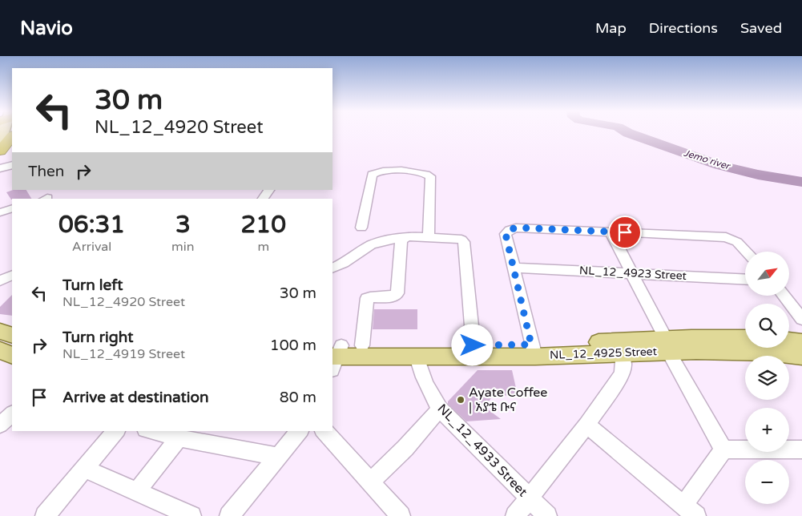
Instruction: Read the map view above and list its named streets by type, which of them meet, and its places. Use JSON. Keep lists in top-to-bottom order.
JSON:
{
  "streets": {
    "main road": ["NL_12_4925 Street"],
    "street": ["NL_12_4923 Street", "NL_12_4933 Street"]
  },
  "crossings": [
    ["NL_12_4925 Street", "NL_12_4933 Street"]
  ],
  "water": ["Jemo river"],
  "places": ["Ayate Coffee | አያቴ ቡና"],
  "north": "top right",
  "page": {
    "header": "Navio",
    "nav": ["Map", "Directions", "Saved"],
    "turn": ["30 m", "NL_12_4920 Street"],
    "then": "Then",
    "eta": [
      "06:31",
      "Arrival",
      "3",
      "min",
      "210",
      "m"
    ],
    "map_buttons": ["+", "−"],
    "list": [
      {
        "name": "Turn left",
        "note": "NL_12_4920 Street",
        "value": "30 m"
      },
      {
        "name": "Turn right",
        "note": "NL_12_4919 Street",
        "value": "100 m"
      },
      {
        "name": "Arrive at destination",
        "value": "80 m"
      }
    ]
  }
}
